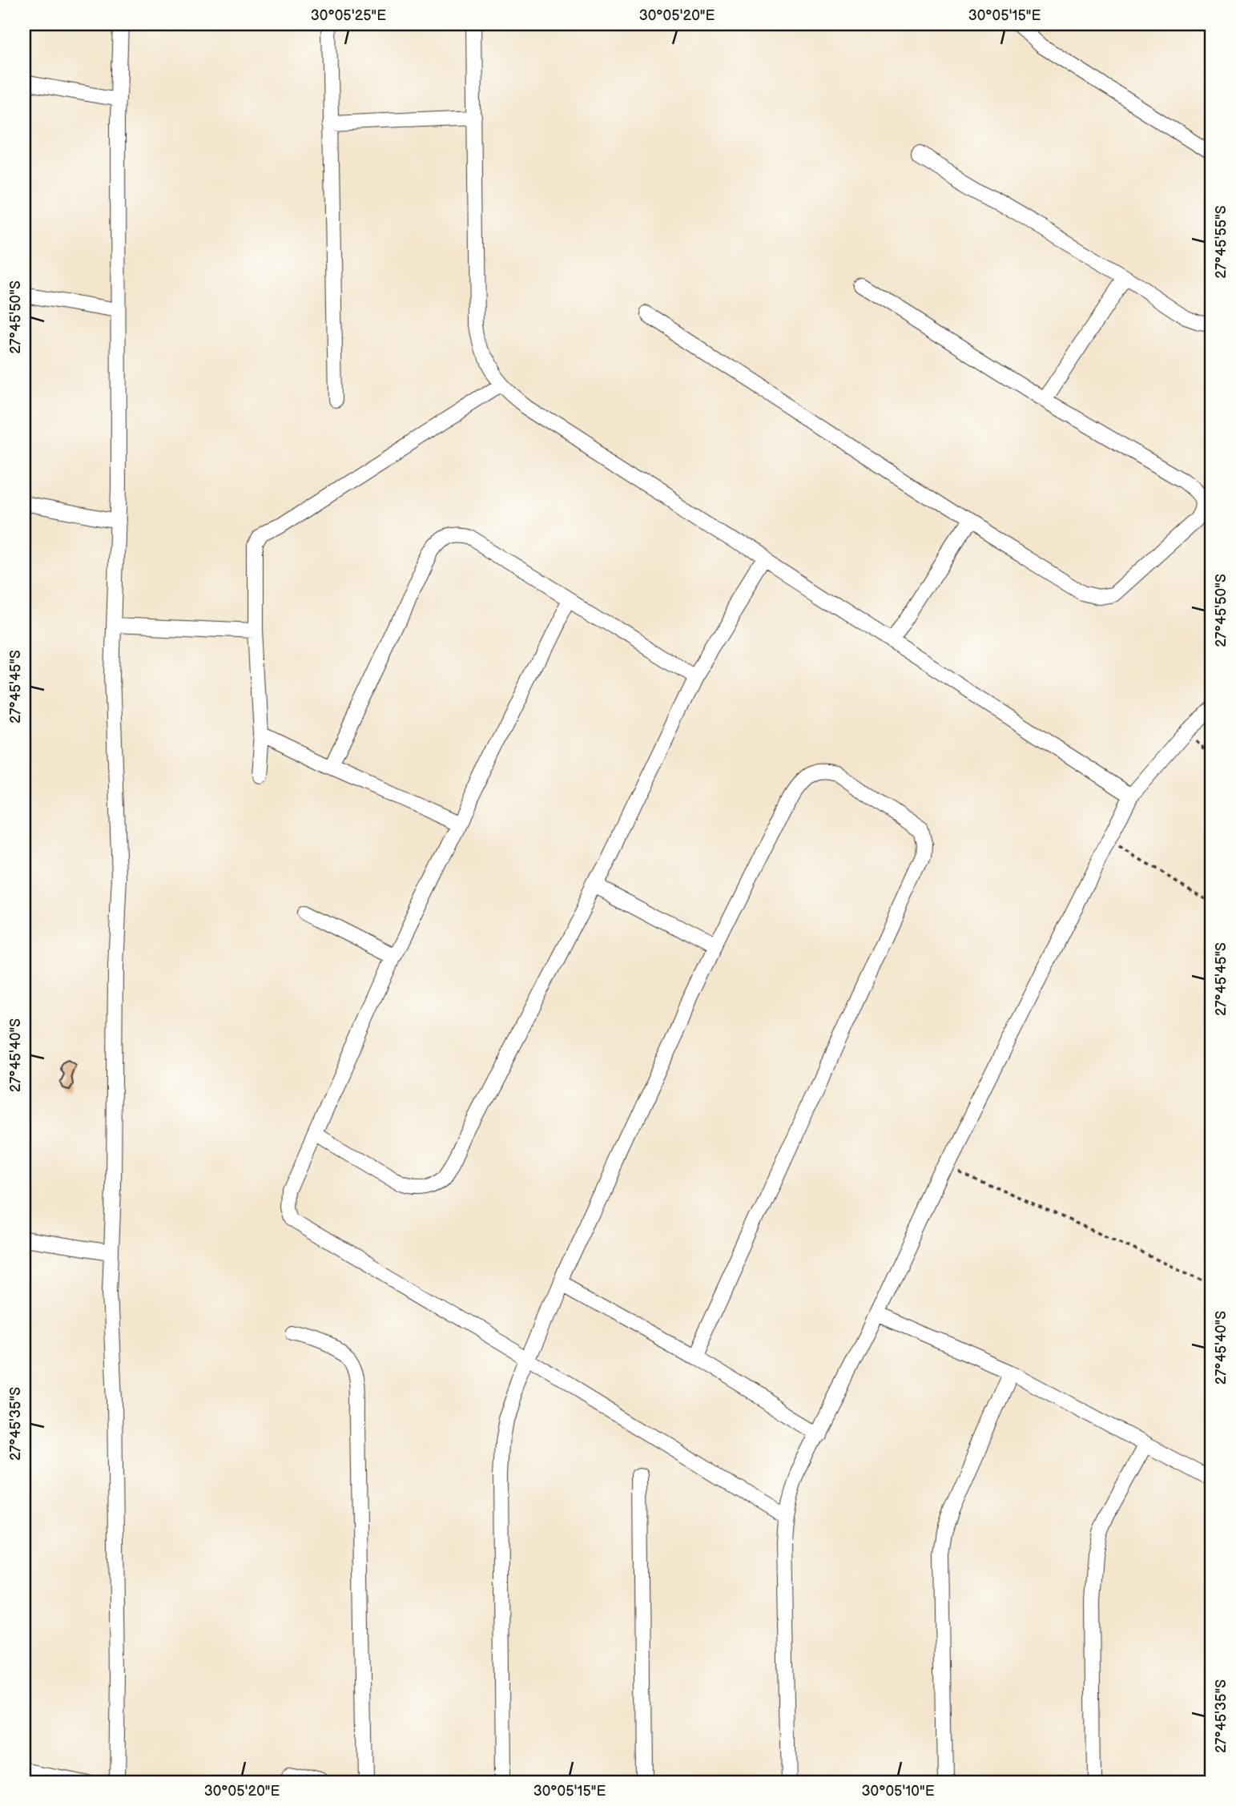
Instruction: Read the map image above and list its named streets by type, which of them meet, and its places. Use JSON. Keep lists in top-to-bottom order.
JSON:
{
  "coordinates": [
    "30°05'25\"E",
    "30°05'20\"E",
    "30°05'15\"E",
    "27°45'55\"S",
    "27°45'50\"S",
    "27°45'45\"S",
    "27°45'40\"S",
    "27°45'35\"S",
    "30°05'10\"E"
  ]
}
